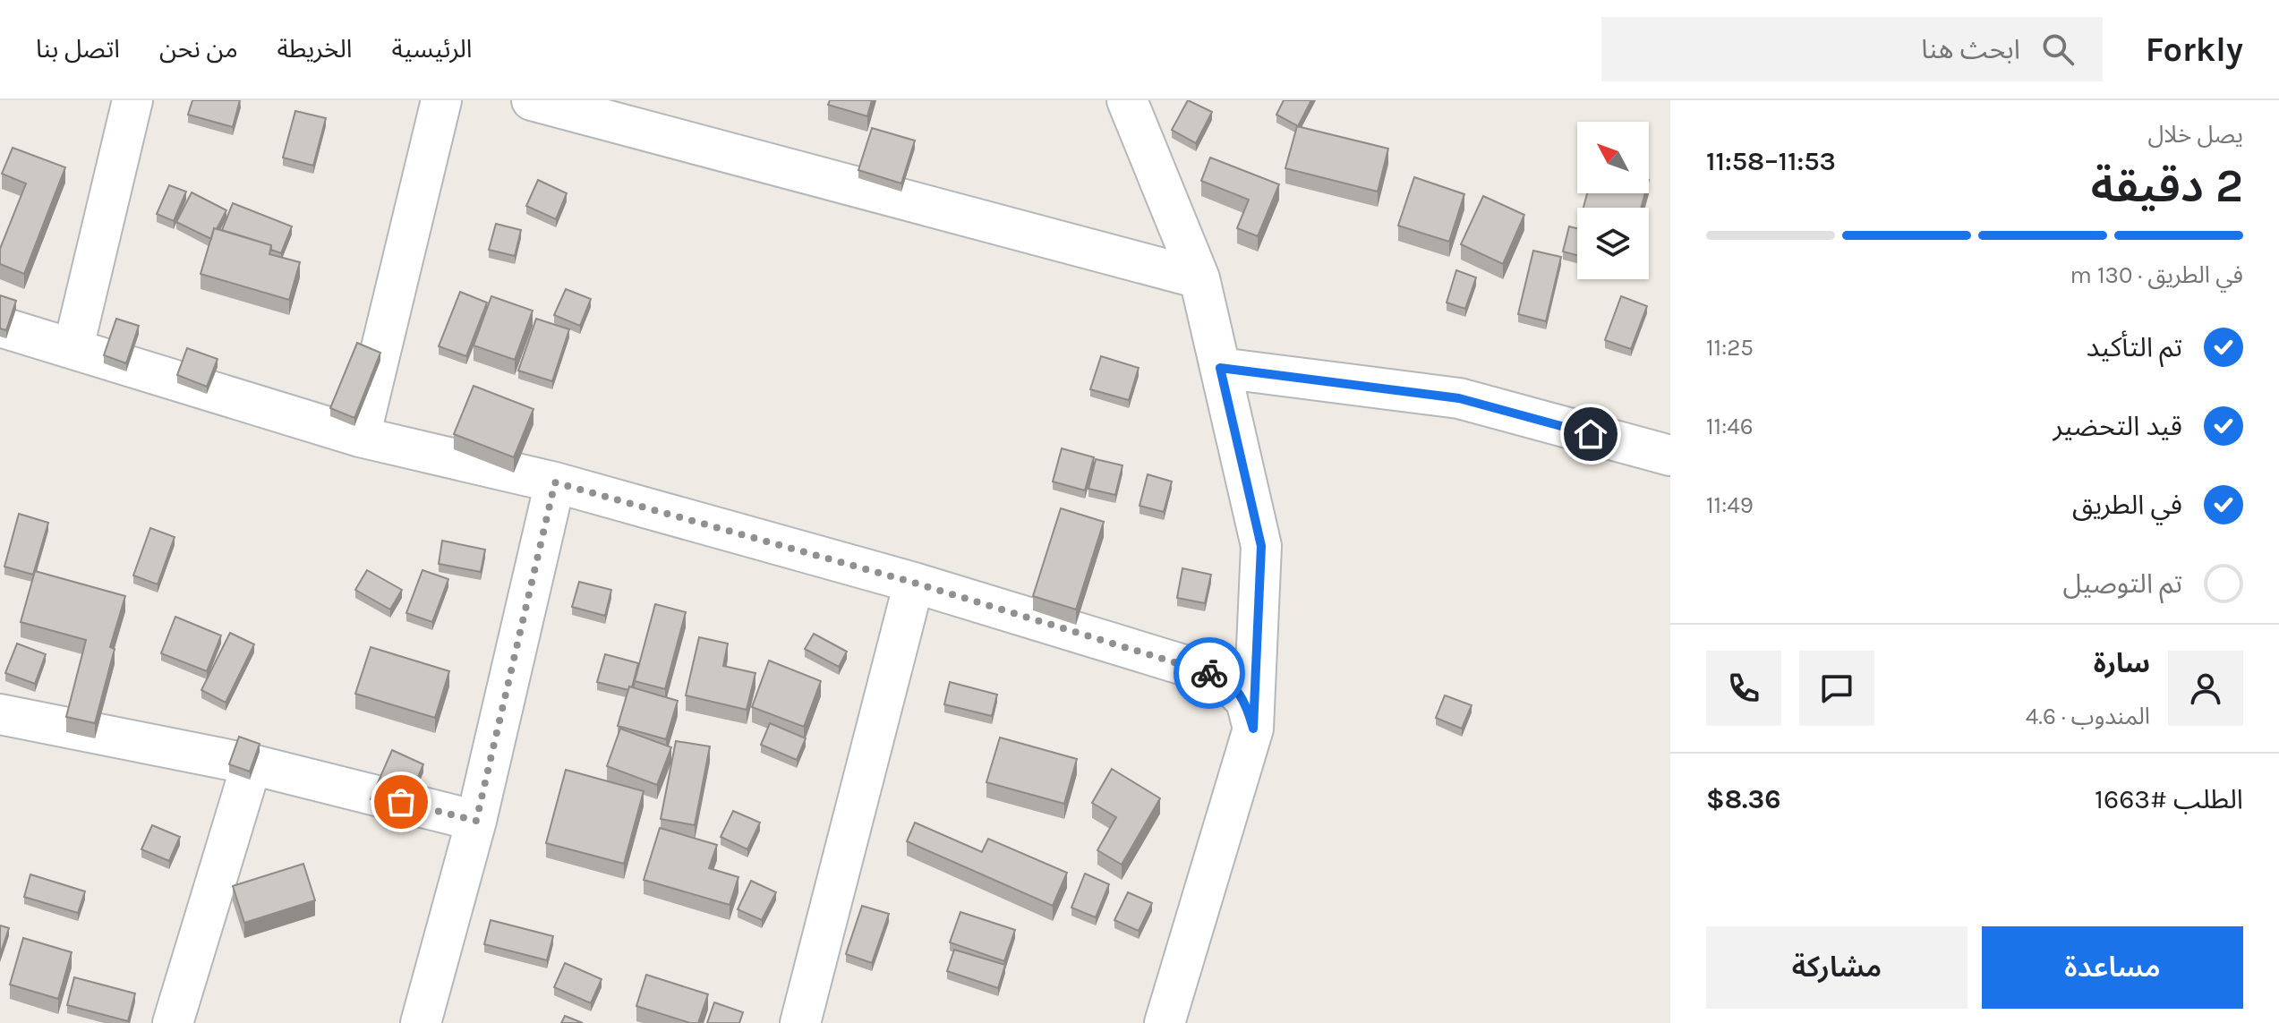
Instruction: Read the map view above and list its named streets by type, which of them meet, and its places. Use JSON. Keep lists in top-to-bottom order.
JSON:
{
  "north": "top left",
  "page": {
    "header": "Forkly",
    "search": "ابحث هنا",
    "nav": [
      "الرئيسية",
      "الخريطة",
      "من نحن",
      "اتصل بنا"
    ],
    "heading": ["2 دقيقة", "يصل خلال", "11:53–11:58"],
    "panel": [
      "سارة",
      "المندوب · 4.6",
      "الطلب #1663",
      "$8.36"
    ],
    "bar": "في الطريق · 130 m",
    "list": [
      ["تم التأكيد", "11:25"],
      ["قيد التحضير", "11:46"],
      ["في الطريق", "11:49"],
      "تم التوصيل"
    ],
    "buttons": ["مساعدة", "مشاركة"]
  }
}
